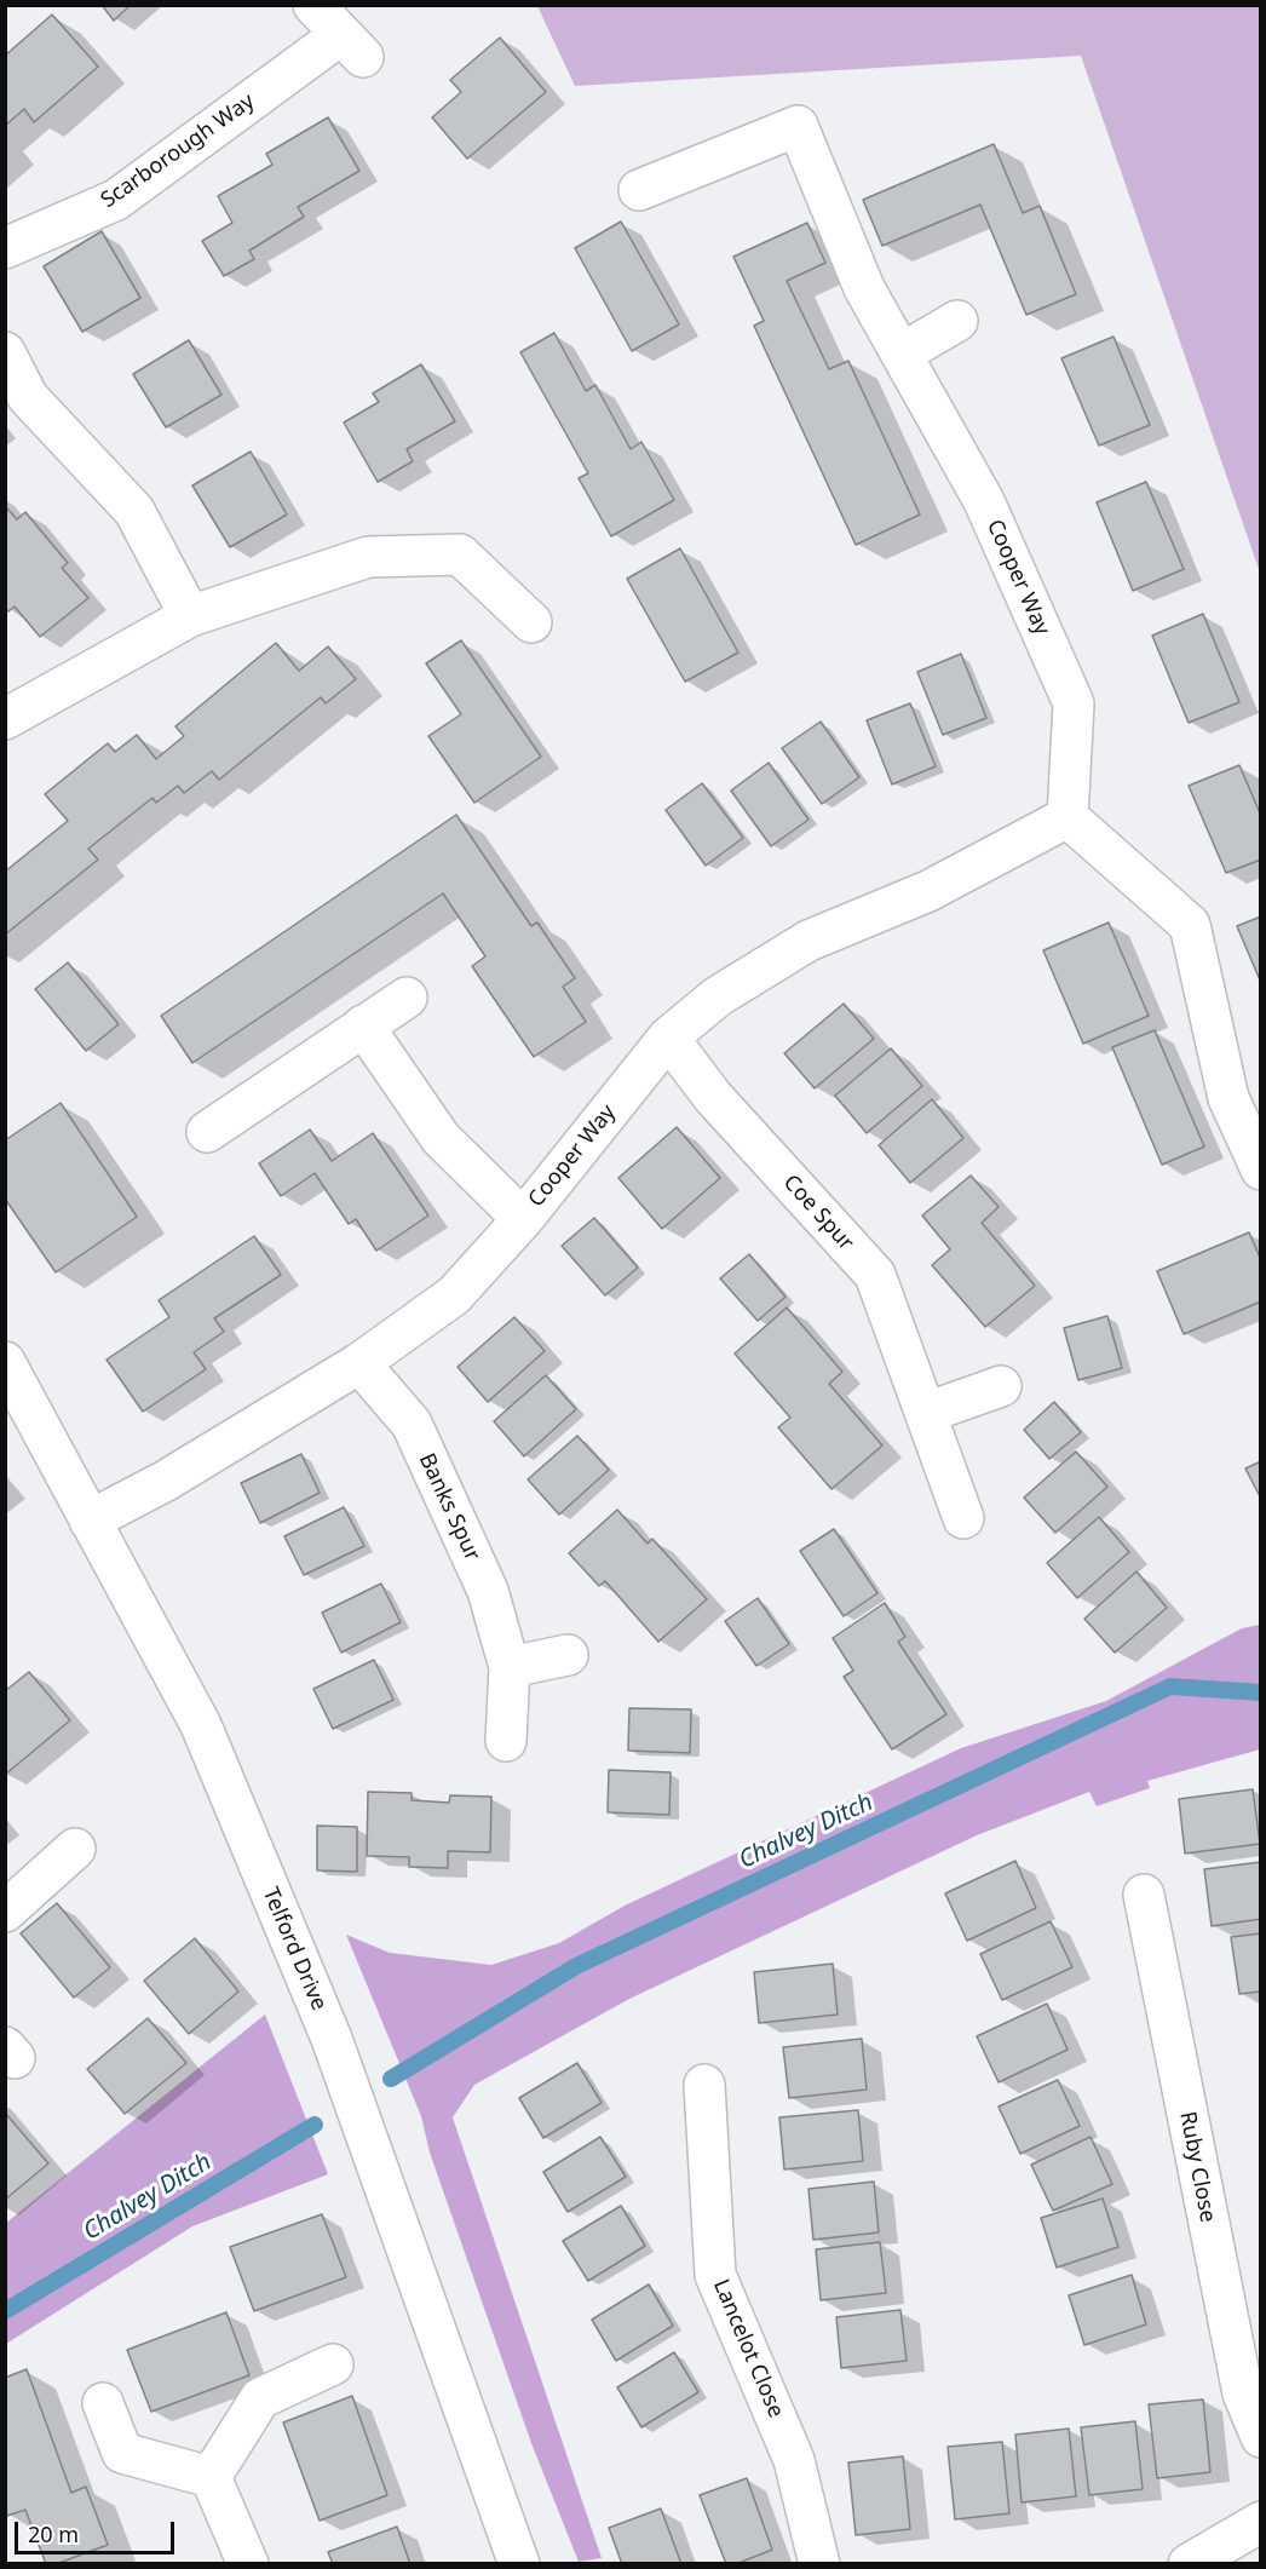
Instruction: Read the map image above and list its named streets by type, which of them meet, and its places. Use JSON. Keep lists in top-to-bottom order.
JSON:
{
  "streets": {
    "street": [
      "Scarborough Way",
      "Cooper Way",
      "Coe Spur",
      "Banks Spur",
      "Telford Drive",
      "Ruby Close",
      "Lancelot Close"
    ]
  },
  "crossings": [
    ["Cooper Way", "Coe Spur"],
    ["Cooper Way", "Banks Spur"],
    ["Cooper Way", "Telford Drive"]
  ],
  "water": ["Chalvey Ditch"],
  "scale_bar": "20 m"
}
